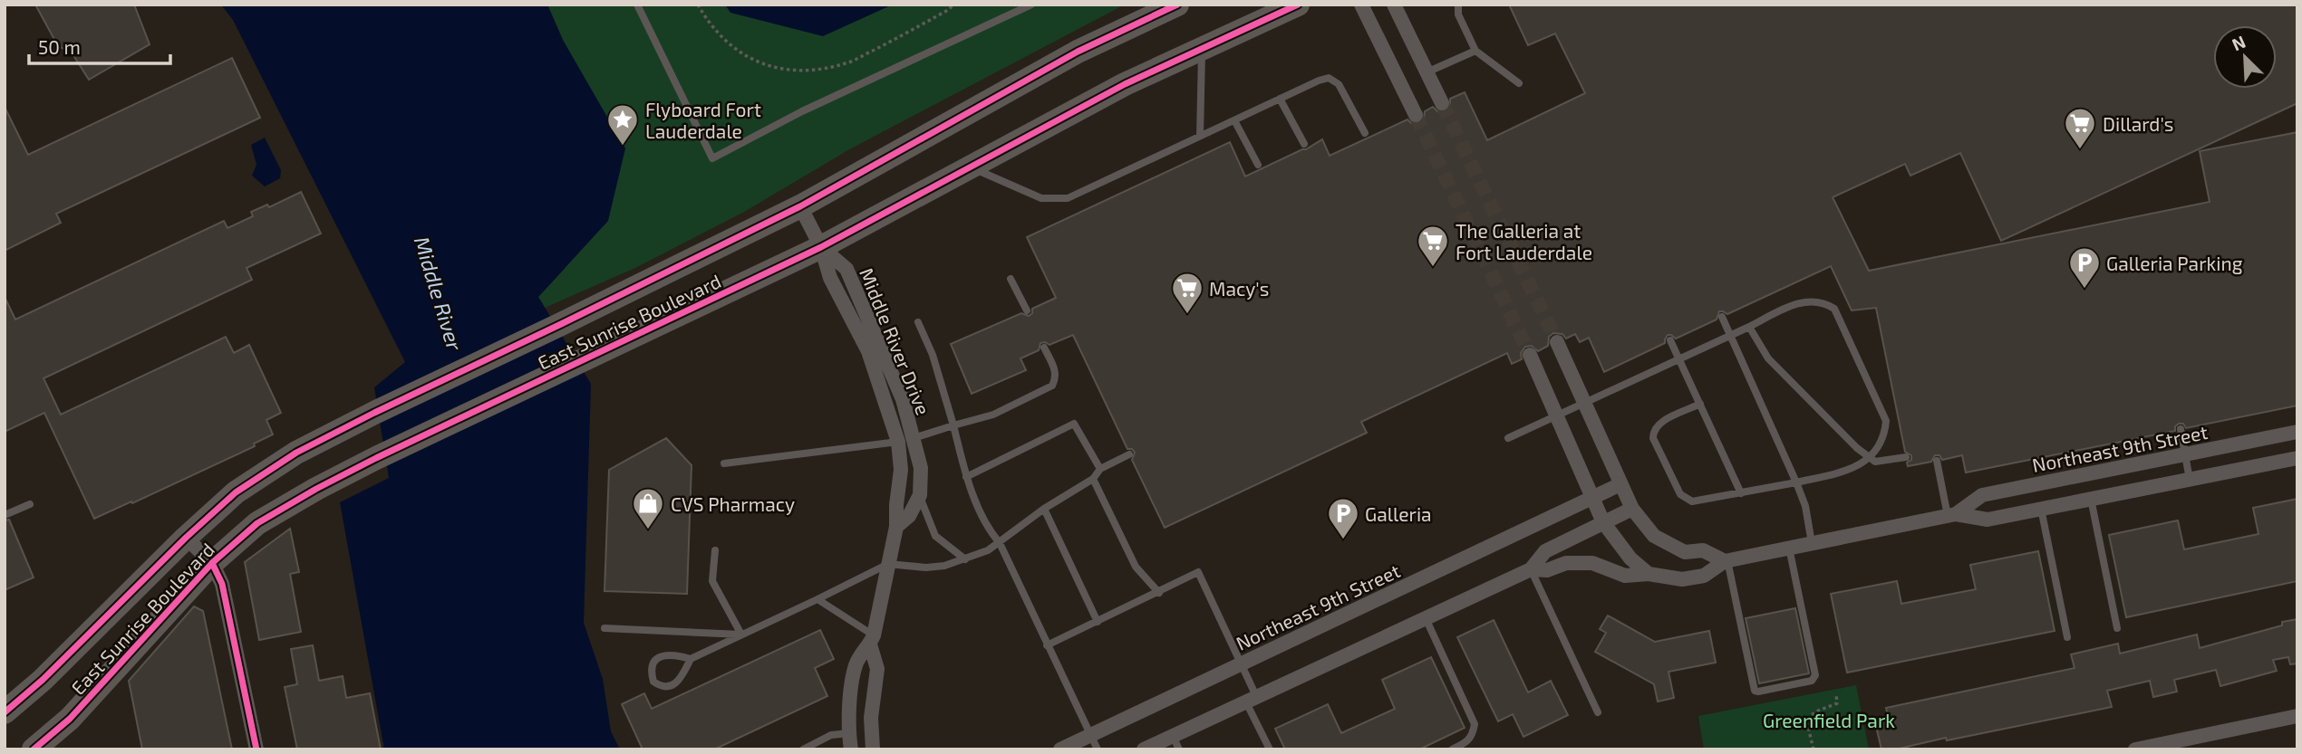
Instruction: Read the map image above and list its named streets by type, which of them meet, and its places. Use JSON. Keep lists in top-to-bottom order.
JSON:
{
  "streets": {
    "main road": ["East Sunrise Boulevard"],
    "street": ["Middle River Drive", "Northeast 9th Street"]
  },
  "crossings": [
    ["East Sunrise Boulevard", "Middle River Drive"]
  ],
  "water": ["Middle River"],
  "parks": ["Greenfield Park"],
  "places": {
    "place": ["Flyboard Fort Lauderdale"],
    "supermarket": ["Dillard's", "The Galleria at Fort Lauderdale", "Macy's"],
    "parking": ["Galleria Parking", "Galleria"],
    "shop": ["CVS Pharmacy"]
  },
  "scale_bar": "50 m",
  "north": "top left"
}
